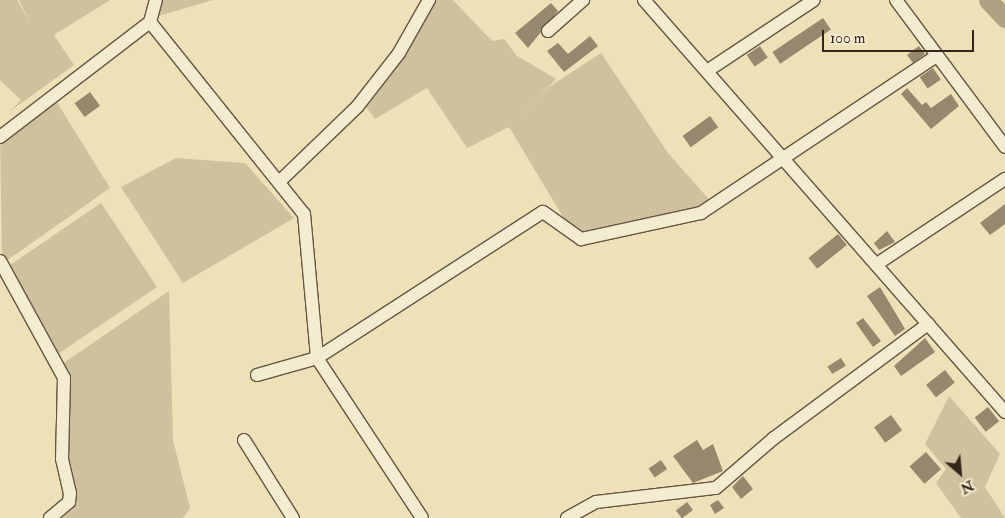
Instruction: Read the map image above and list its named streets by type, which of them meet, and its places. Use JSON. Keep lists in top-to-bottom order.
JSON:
{
  "scale_bar": "100 m",
  "north": "bottom right"
}
